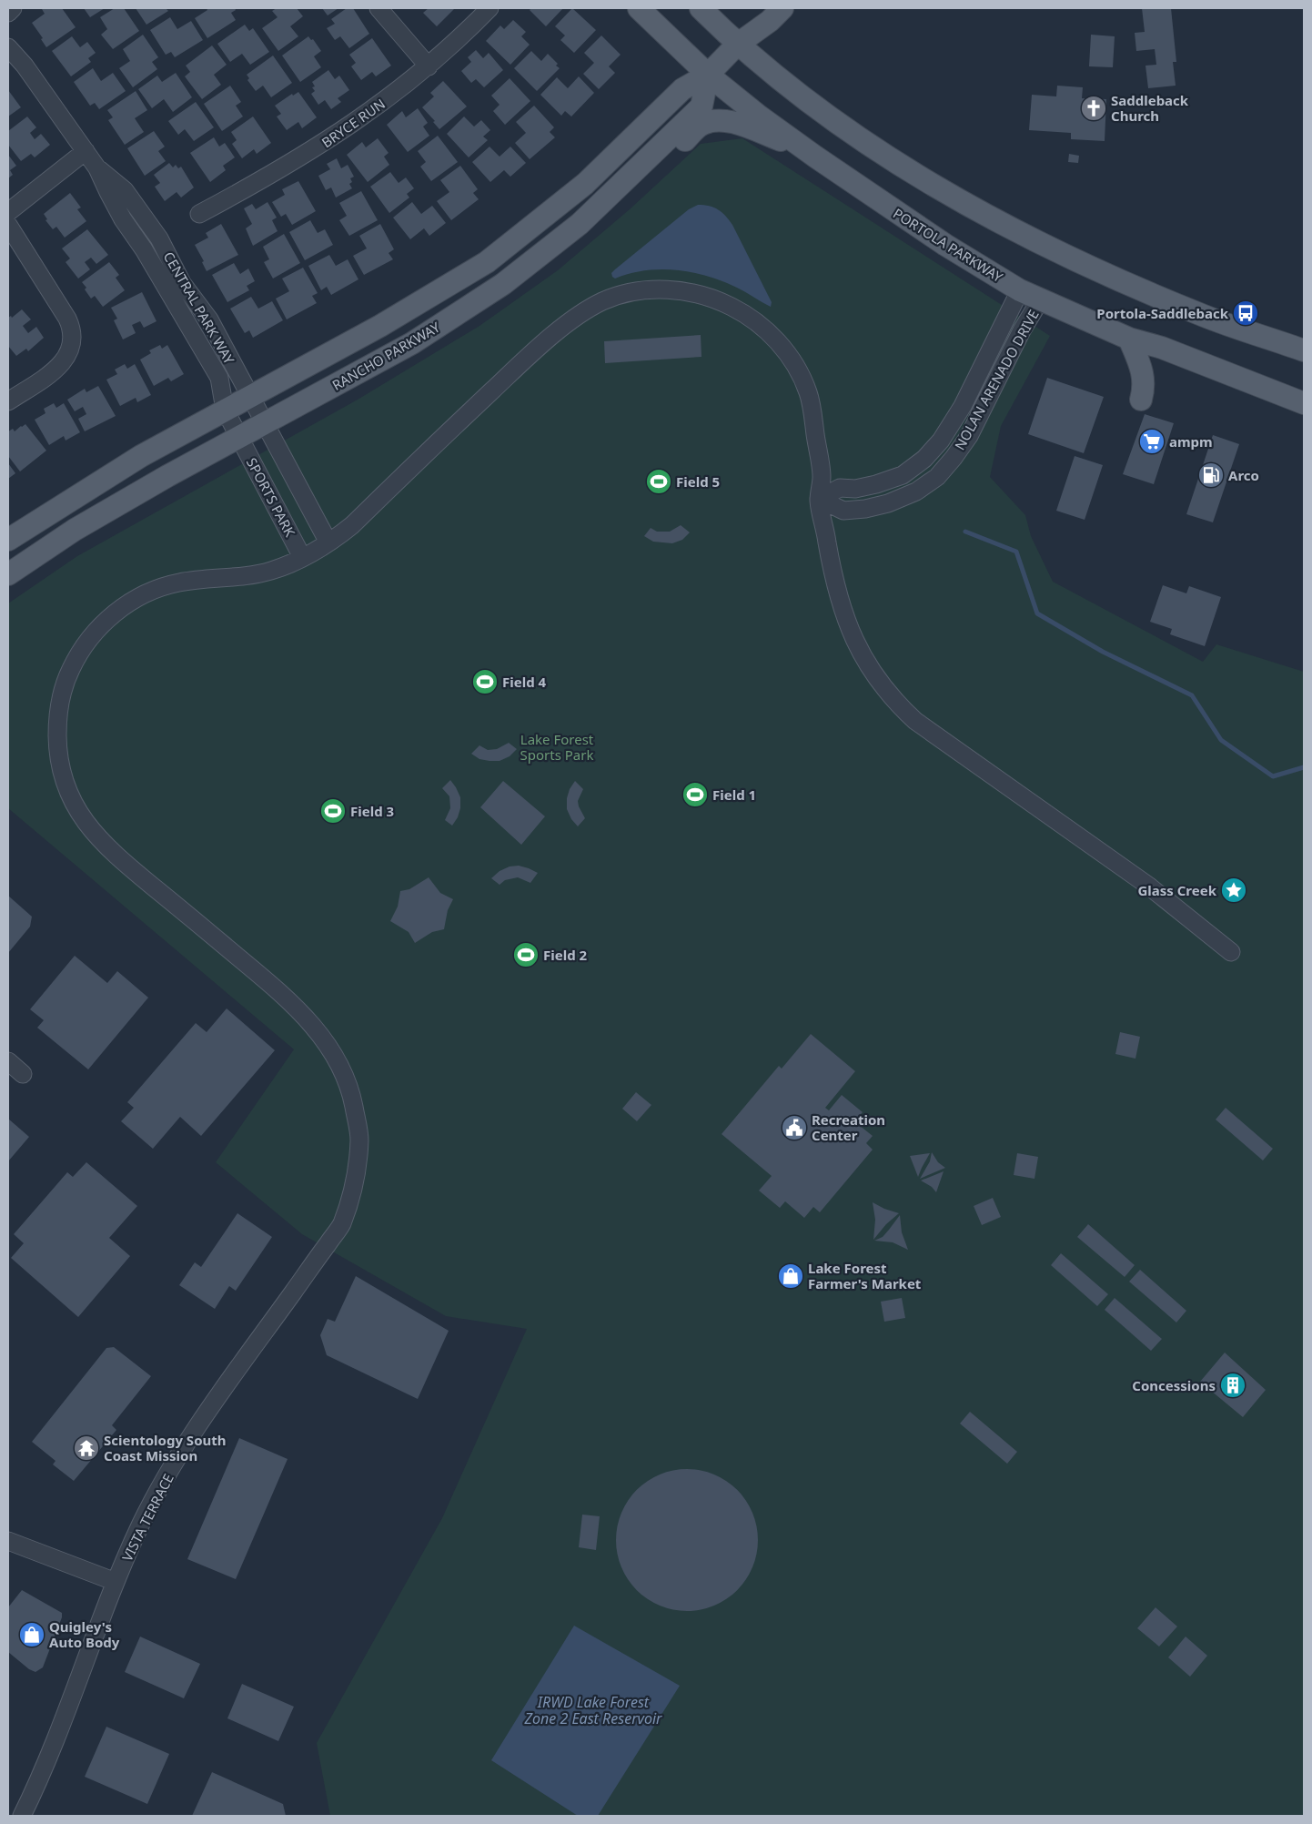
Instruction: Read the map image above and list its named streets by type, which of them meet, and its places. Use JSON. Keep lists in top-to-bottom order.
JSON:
{
  "streets": {
    "main road": ["PORTOLA PARKWAY", "RANCHO PARKWAY"],
    "street": [
      "BRYCE RUN",
      "CENTRAL PARK WAY",
      "NOLAN ARENADO DRIVE",
      "SPORTS PARK",
      "VISTA TERRACE"
    ]
  },
  "crossings": [
    ["PORTOLA PARKWAY", "RANCHO PARKWAY"],
    ["PORTOLA PARKWAY", "NOLAN ARENADO DRIVE"],
    ["CENTRAL PARK WAY", "RANCHO PARKWAY"],
    ["CENTRAL PARK WAY", "SPORTS PARK"],
    ["RANCHO PARKWAY", "SPORTS PARK"],
    ["NOLAN ARENADO DRIVE", "VISTA TERRACE"],
    ["SPORTS PARK", "VISTA TERRACE"]
  ],
  "water": ["IRWD Lake Forest Zone 2 East Reservoir"],
  "parks": ["Lake Forest Sports Park"],
  "places": {
    "church": ["Saddleback Church"],
    "bus stop": ["Portola-Saddleback"],
    "supermarket": ["ampm"],
    "fuel station": ["Arco"],
    "sports": [
      "Field 5",
      "Field 4",
      "Field 1",
      "Field 3",
      "Field 2"
    ],
    "place": ["Glass Creek"],
    "public building": ["Recreation Center"],
    "shop": ["Lake Forest Farmer's Market", "Quigley's Auto Body"],
    "building": ["Concessions"],
    "temple": ["Scientology South Coast Mission"]
  }
}
